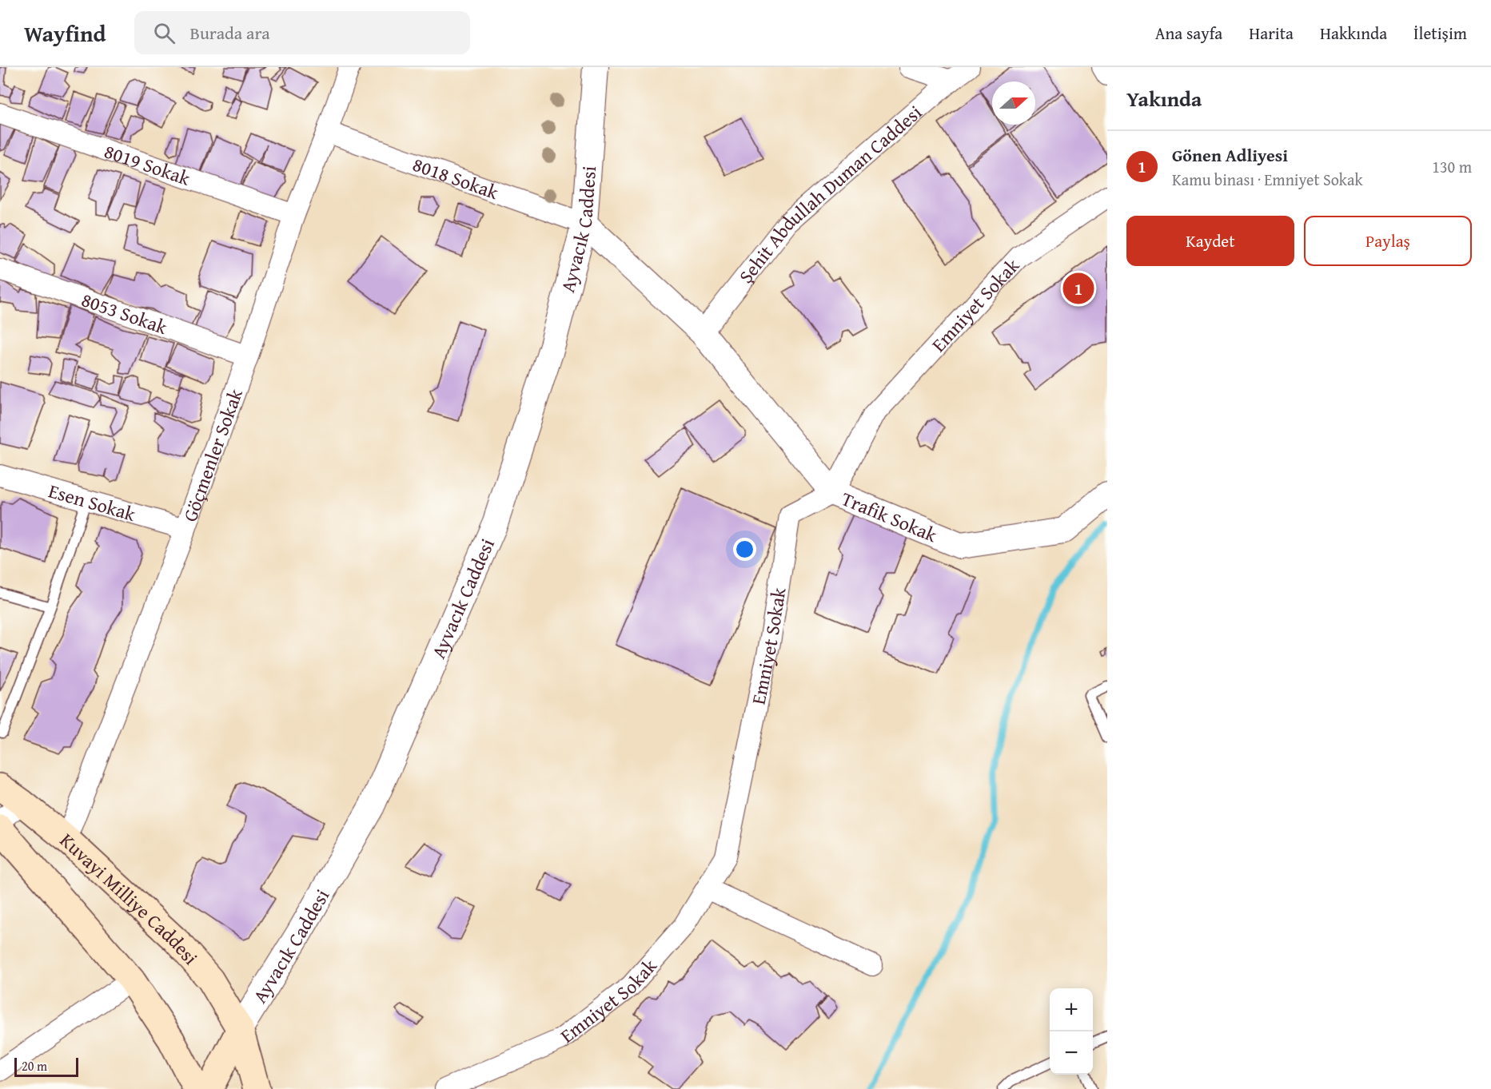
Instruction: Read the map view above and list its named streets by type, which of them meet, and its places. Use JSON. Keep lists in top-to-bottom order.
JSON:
{
  "streets": {
    "main road": ["Ayvacık Caddesi", "Kuvayi Milliye Caddesi"],
    "street": [
      "8019 Sokak",
      "8018 Sokak",
      "Şehit Abdullah Duman Caddesi",
      "Emniyet Sokak",
      "8053 Sokak",
      "Göçmenler Sokak",
      "Esen Sokak",
      "Trafik Sokak"
    ]
  },
  "crossings": [
    ["8019 Sokak", "Göçmenler Sokak"],
    ["8018 Sokak", "Ayvacık Caddesi"],
    ["8018 Sokak", "Göçmenler Sokak"],
    ["8018 Sokak", "Trafik Sokak"],
    ["Şehit Abdullah Duman Caddesi", "Trafik Sokak"],
    ["Ayvacık Caddesi", "Trafik Sokak"],
    ["Ayvacık Caddesi", "Kuvayi Milliye Caddesi"],
    ["Emniyet Sokak", "Trafik Sokak"],
    ["8053 Sokak", "Göçmenler Sokak"],
    ["Göçmenler Sokak", "Esen Sokak"],
    ["Göçmenler Sokak", "Kuvayi Milliye Caddesi"]
  ],
  "scale_bar": "20 m",
  "north": "right",
  "page": {
    "header": "Wayfind",
    "search": "Burada ara",
    "nav": [
      "Ana sayfa",
      "Harita",
      "Hakkında",
      "İletişim"
    ],
    "heading": "Yakında",
    "list": [
      {
        "mark": "1",
        "name": "Gönen Adliyesi",
        "note": "Kamu binası · Emniyet Sokak",
        "value": "130 m"
      }
    ],
    "buttons": ["Kaydet", "Paylaş"],
    "pins": "1",
    "map_buttons": ["+", "−"],
    "scale": "20 m"
  }
}
